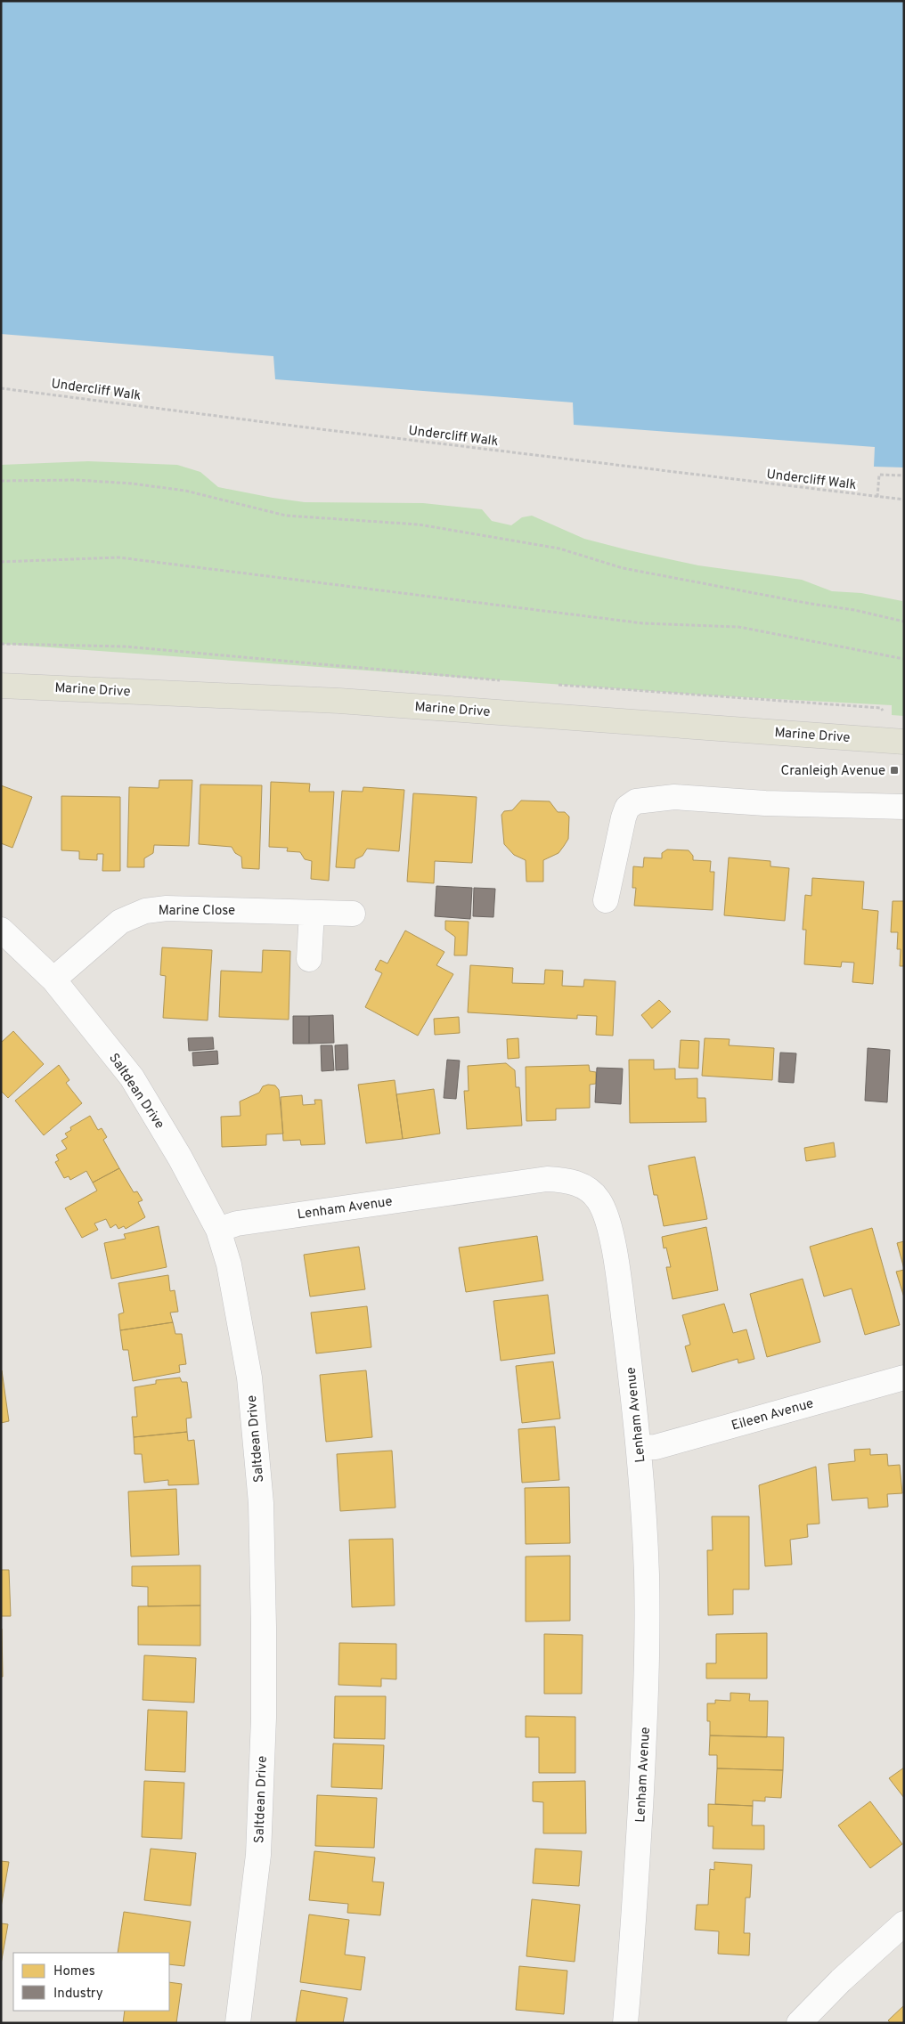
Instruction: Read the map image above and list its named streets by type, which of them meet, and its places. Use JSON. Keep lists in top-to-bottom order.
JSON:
{
  "streets": {
    "main road": ["Marine Drive"],
    "street": [
      "Marine Close",
      "Saltdean Drive",
      "Lenham Avenue",
      "Eileen Avenue"
    ],
    "path": ["Undercliff Walk"]
  },
  "crossings": [
    ["Marine Close", "Saltdean Drive"],
    ["Saltdean Drive", "Lenham Avenue"],
    ["Lenham Avenue", "Eileen Avenue"]
  ],
  "places": {
    "transit": ["Cranleigh Avenue"]
  },
  "legend": ["Homes", "Industry"]
}
